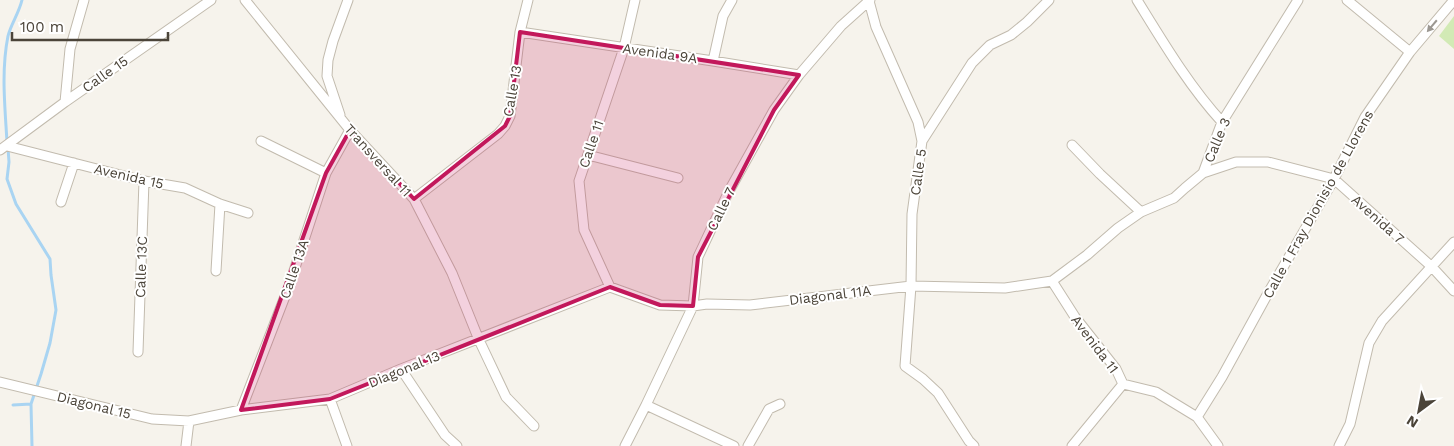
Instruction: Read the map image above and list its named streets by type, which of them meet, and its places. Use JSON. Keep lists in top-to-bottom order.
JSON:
{
  "streets": {
    "street": [
      "Avenida 9A",
      "Calle 15",
      "Calle 13",
      "Calle 3",
      "Calle 11",
      "Transversal 11",
      "Calle 5",
      "Avenida 15",
      "Calle 1 Fray Dionisio de Llorens",
      "Calle 7",
      "Avenida 7",
      "Calle 13C",
      "Calle 13A",
      "Diagonal 11A",
      "Avenida 11",
      "Diagonal 13",
      "Diagonal 15"
    ]
  },
  "crossings": [
    ["Avenida 9A", "Calle 13"],
    ["Avenida 9A", "Calle 11"],
    ["Avenida 9A", "Calle 7"],
    ["Calle 15", "Avenida 15"],
    ["Calle 13", "Transversal 11"],
    ["Calle 3", "Avenida 7"],
    ["Calle 3", "Diagonal 11A"],
    ["Calle 3", "Avenida 11"],
    ["Calle 11", "Diagonal 11A"],
    ["Calle 11", "Diagonal 13"],
    ["Transversal 11", "Calle 13A"],
    ["Transversal 11", "Diagonal 13"],
    ["Calle 5", "Diagonal 11A"],
    ["Avenida 15", "Calle 13C"],
    ["Calle 1 Fray Dionisio de Llorens", "Avenida 7"],
    ["Calle 1 Fray Dionisio de Llorens", "Avenida 11"],
    ["Calle 7", "Diagonal 11A"],
    ["Calle 13A", "Diagonal 13"],
    ["Diagonal 11A", "Avenida 11"],
    ["Diagonal 11A", "Diagonal 13"],
    ["Diagonal 13", "Diagonal 15"]
  ],
  "scale_bar": "100 m",
  "north": "bottom left"
}
